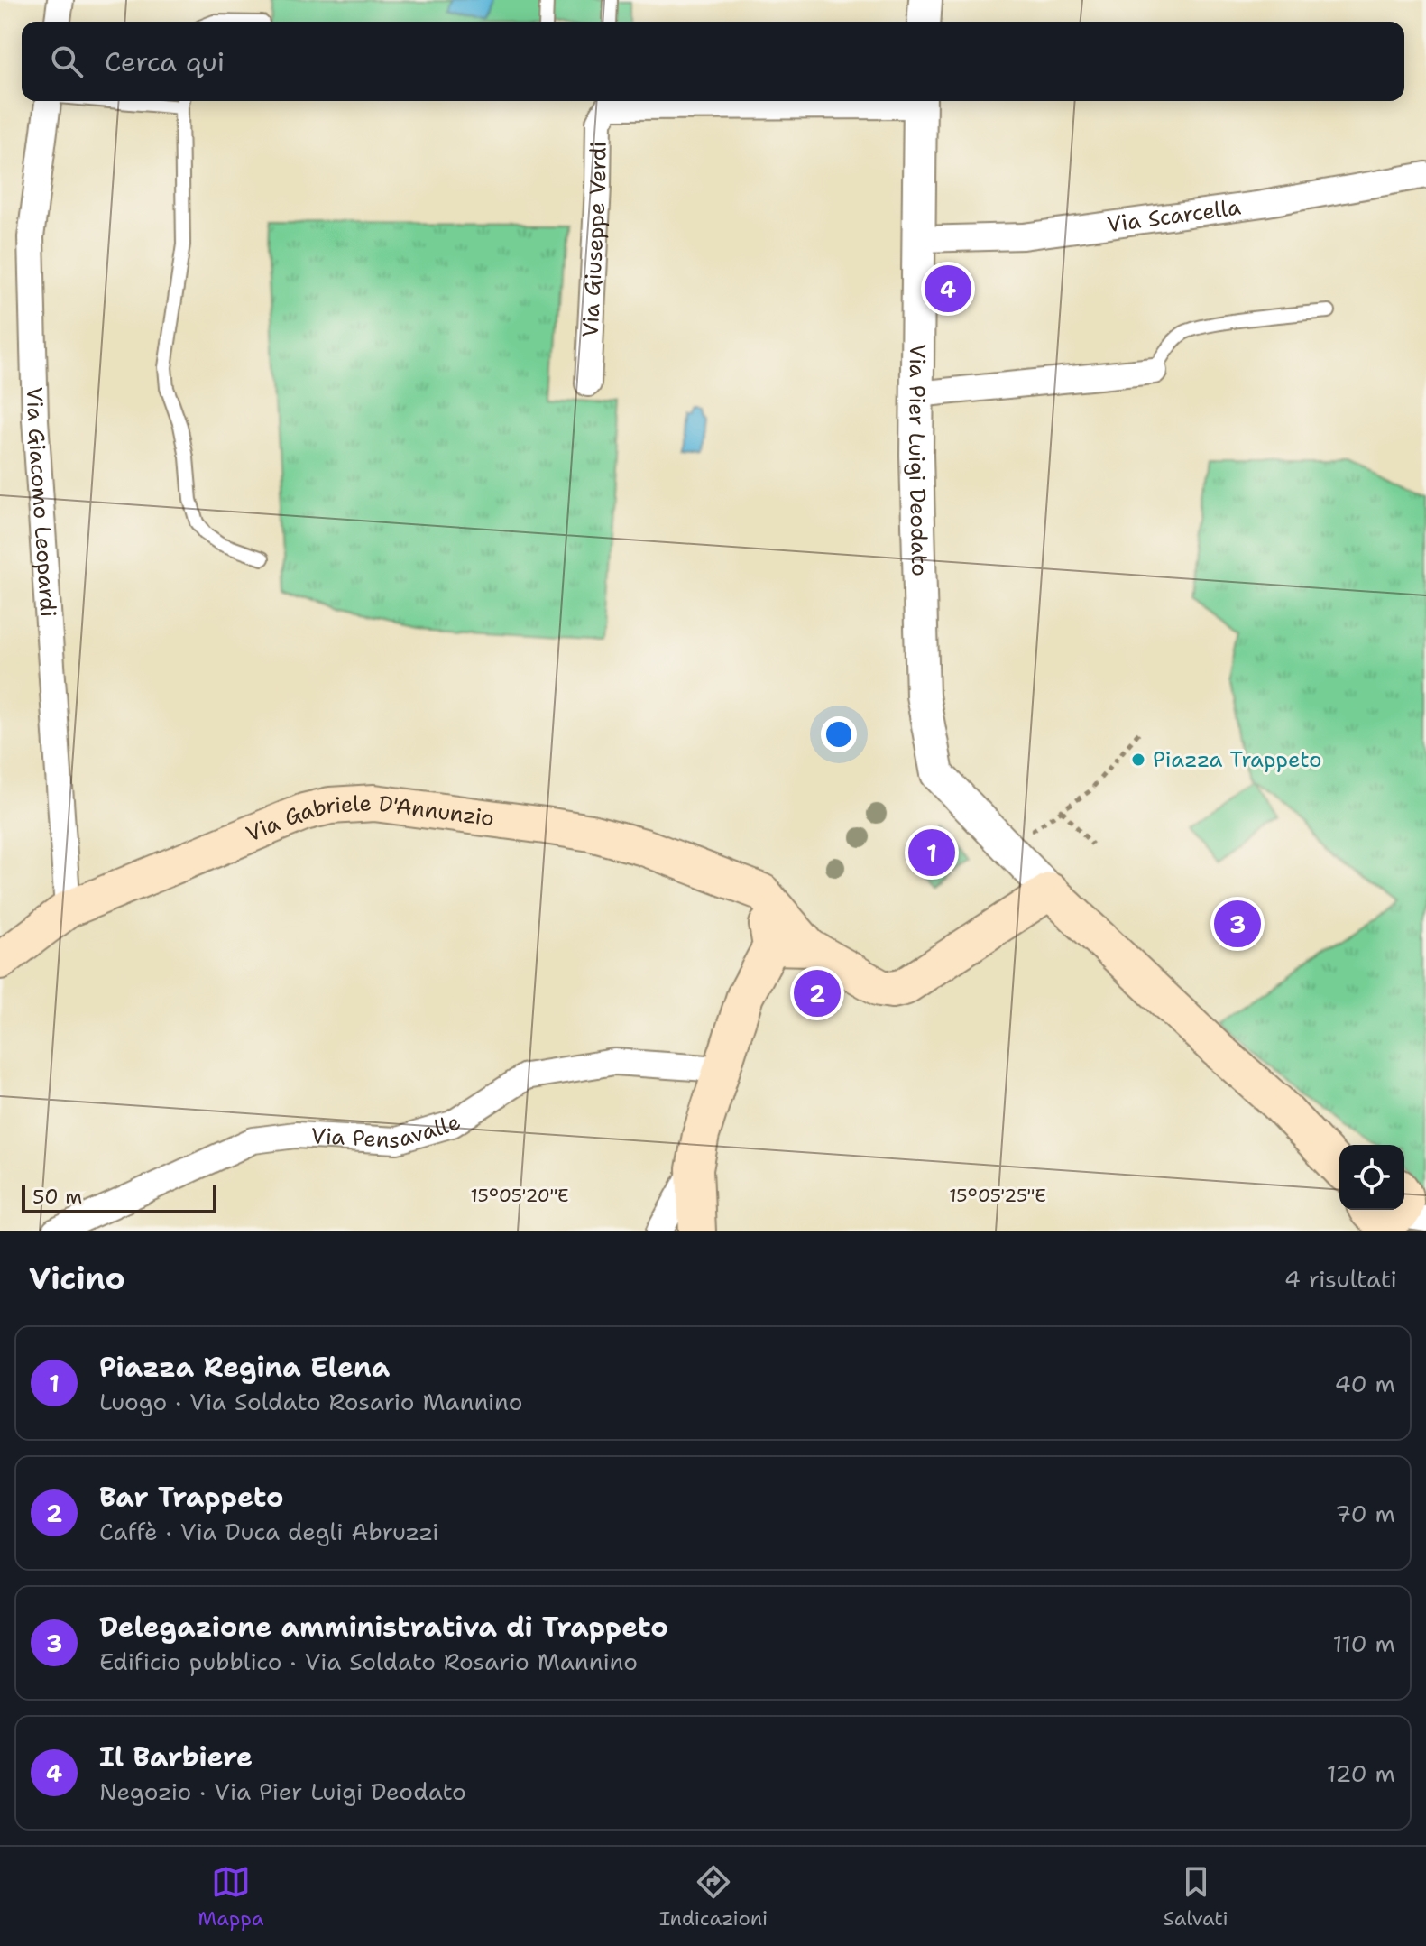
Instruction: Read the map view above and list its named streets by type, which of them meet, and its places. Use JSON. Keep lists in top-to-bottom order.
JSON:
{
  "streets": {
    "main road": ["Via Gabriele D'Annunzio"],
    "street": [
      "Via Scarcella",
      "Via Giuseppe Verdi",
      "Via Pier Luigi Deodato",
      "Via Giacomo Leopardi",
      "Via Pensavalle"
    ]
  },
  "crossings": [
    ["Via Scarcella", "Via Pier Luigi Deodato"],
    ["Via Giuseppe Verdi", "Via Pier Luigi Deodato"],
    ["Via Giacomo Leopardi", "Via Gabriele D'Annunzio"]
  ],
  "places": ["Piazza Trappeto"],
  "scale_bar": "50 m",
  "page": {
    "search": "Cerca qui",
    "pins": [
      "4",
      "1",
      "3",
      "2"
    ],
    "scale": "50 m",
    "heading": ["Vicino", "4 risultati"],
    "list": [
      {
        "mark": "1",
        "name": "Piazza Regina Elena",
        "note": "Luogo · Via Soldato Rosario Mannino",
        "value": "40 m"
      },
      {
        "mark": "2",
        "name": "Bar Trappeto",
        "note": "Caffè · Via Duca degli Abruzzi",
        "value": "70 m"
      },
      {
        "mark": "3",
        "name": "Delegazione amministrativa di Trappeto",
        "note": "Edificio pubblico · Via Soldato Rosario Mannino",
        "value": "110 m"
      },
      {
        "mark": "4",
        "name": "Il Barbiere",
        "note": "Negozio · Via Pier Luigi Deodato",
        "value": "120 m"
      }
    ],
    "nav": ["Mappa", "Indicazioni", "Salvati"]
  },
  "coordinates": ["15°05'20\"E", "15°05'25\"E"]
}
